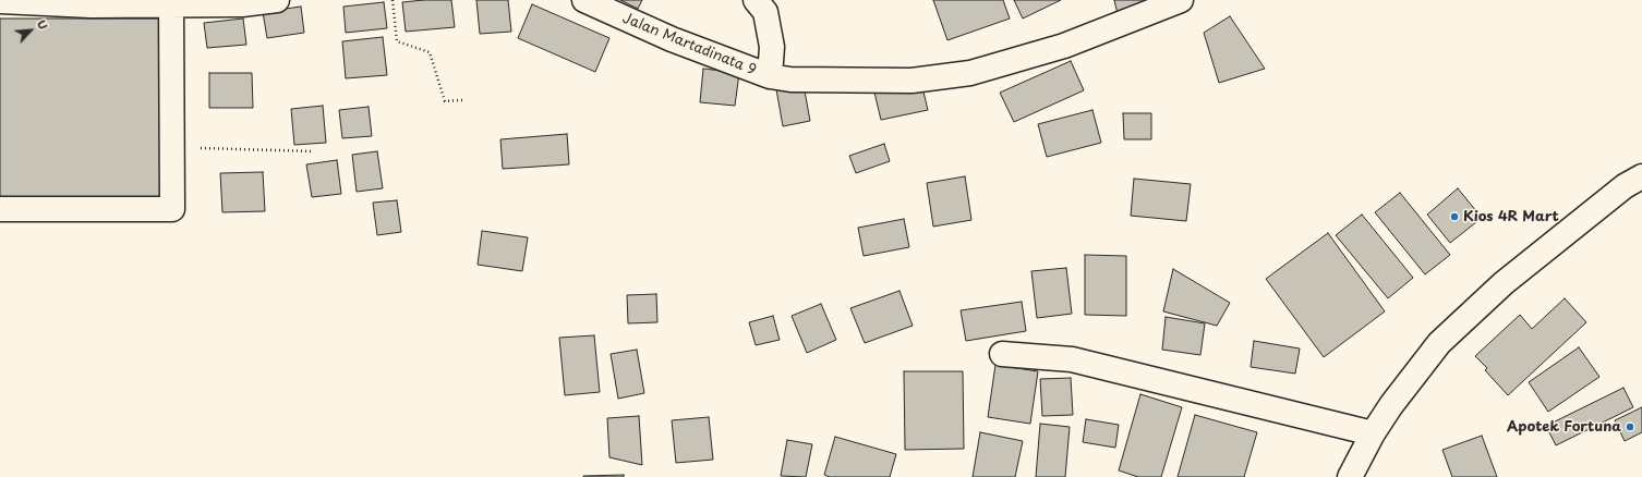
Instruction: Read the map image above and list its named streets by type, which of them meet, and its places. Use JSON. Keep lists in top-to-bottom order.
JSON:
{
  "streets": {
    "street": ["Jalan Martadinata 9"]
  },
  "places": ["Kios 4R Mart", "Apotek Fortuna"],
  "north": "top right"
}
